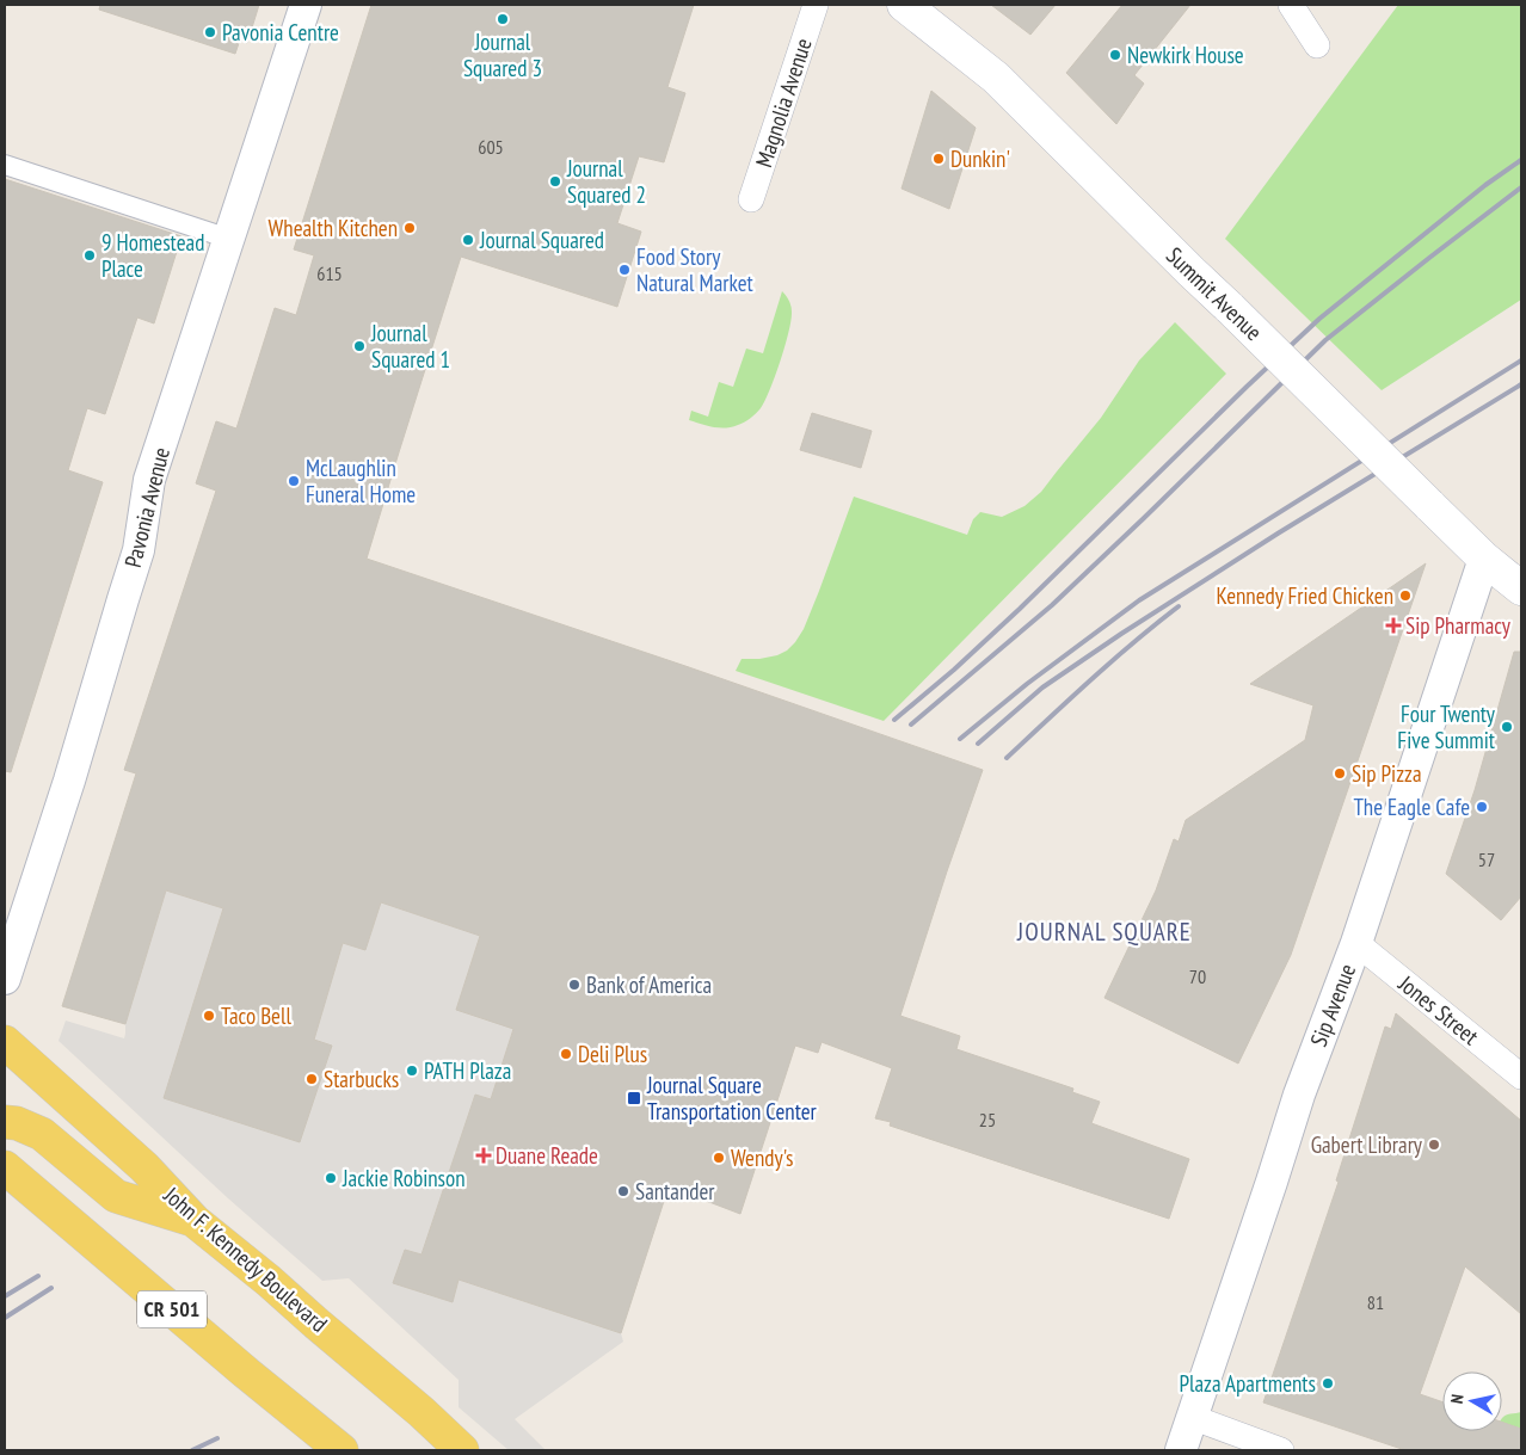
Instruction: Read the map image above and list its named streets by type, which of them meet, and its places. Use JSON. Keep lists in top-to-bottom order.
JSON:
{
  "streets": {
    "main road": ["Summit Avenue", "John F. Kennedy Boulevard", "CR 501"],
    "street": [
      "Magnolia Avenue",
      "Pavonia Avenue",
      "Sip Avenue",
      "Jones Street"
    ]
  },
  "crossings": [
    ["Summit Avenue", "Sip Avenue"],
    ["Sip Avenue", "Jones Street"]
  ],
  "districts": ["JOURNAL SQUARE"],
  "places": {
    "other": [
      "Journal Squared 3",
      "Pavonia Centre",
      "Newkirk House",
      "Dunkin'",
      "Journal Squared 2",
      "Whealth Kitchen",
      "Journal Squared",
      "9 Homestead Place",
      "Food Story Natural Market",
      "Journal Squared 1",
      "McLaughlin Funeral Home",
      "Kennedy Fried Chicken",
      "Four Twenty Five Summit",
      "Sip Pizza",
      "The Eagle Cafe",
      "Bank of America",
      "Taco Bell",
      "Deli Plus",
      "PATH Plaza",
      "Starbucks",
      "Gabert Library",
      "Wendy's",
      "Jackie Robinson",
      "Santander",
      "Plaza Apartments"
    ],
    "health": ["Sip Pharmacy", "Duane Reade"],
    "transit": ["Journal Square Transportation Center"]
  },
  "house_numbers": [
    "605",
    "615",
    "57",
    "70",
    "25",
    "81"
  ],
  "north": "left"
}
